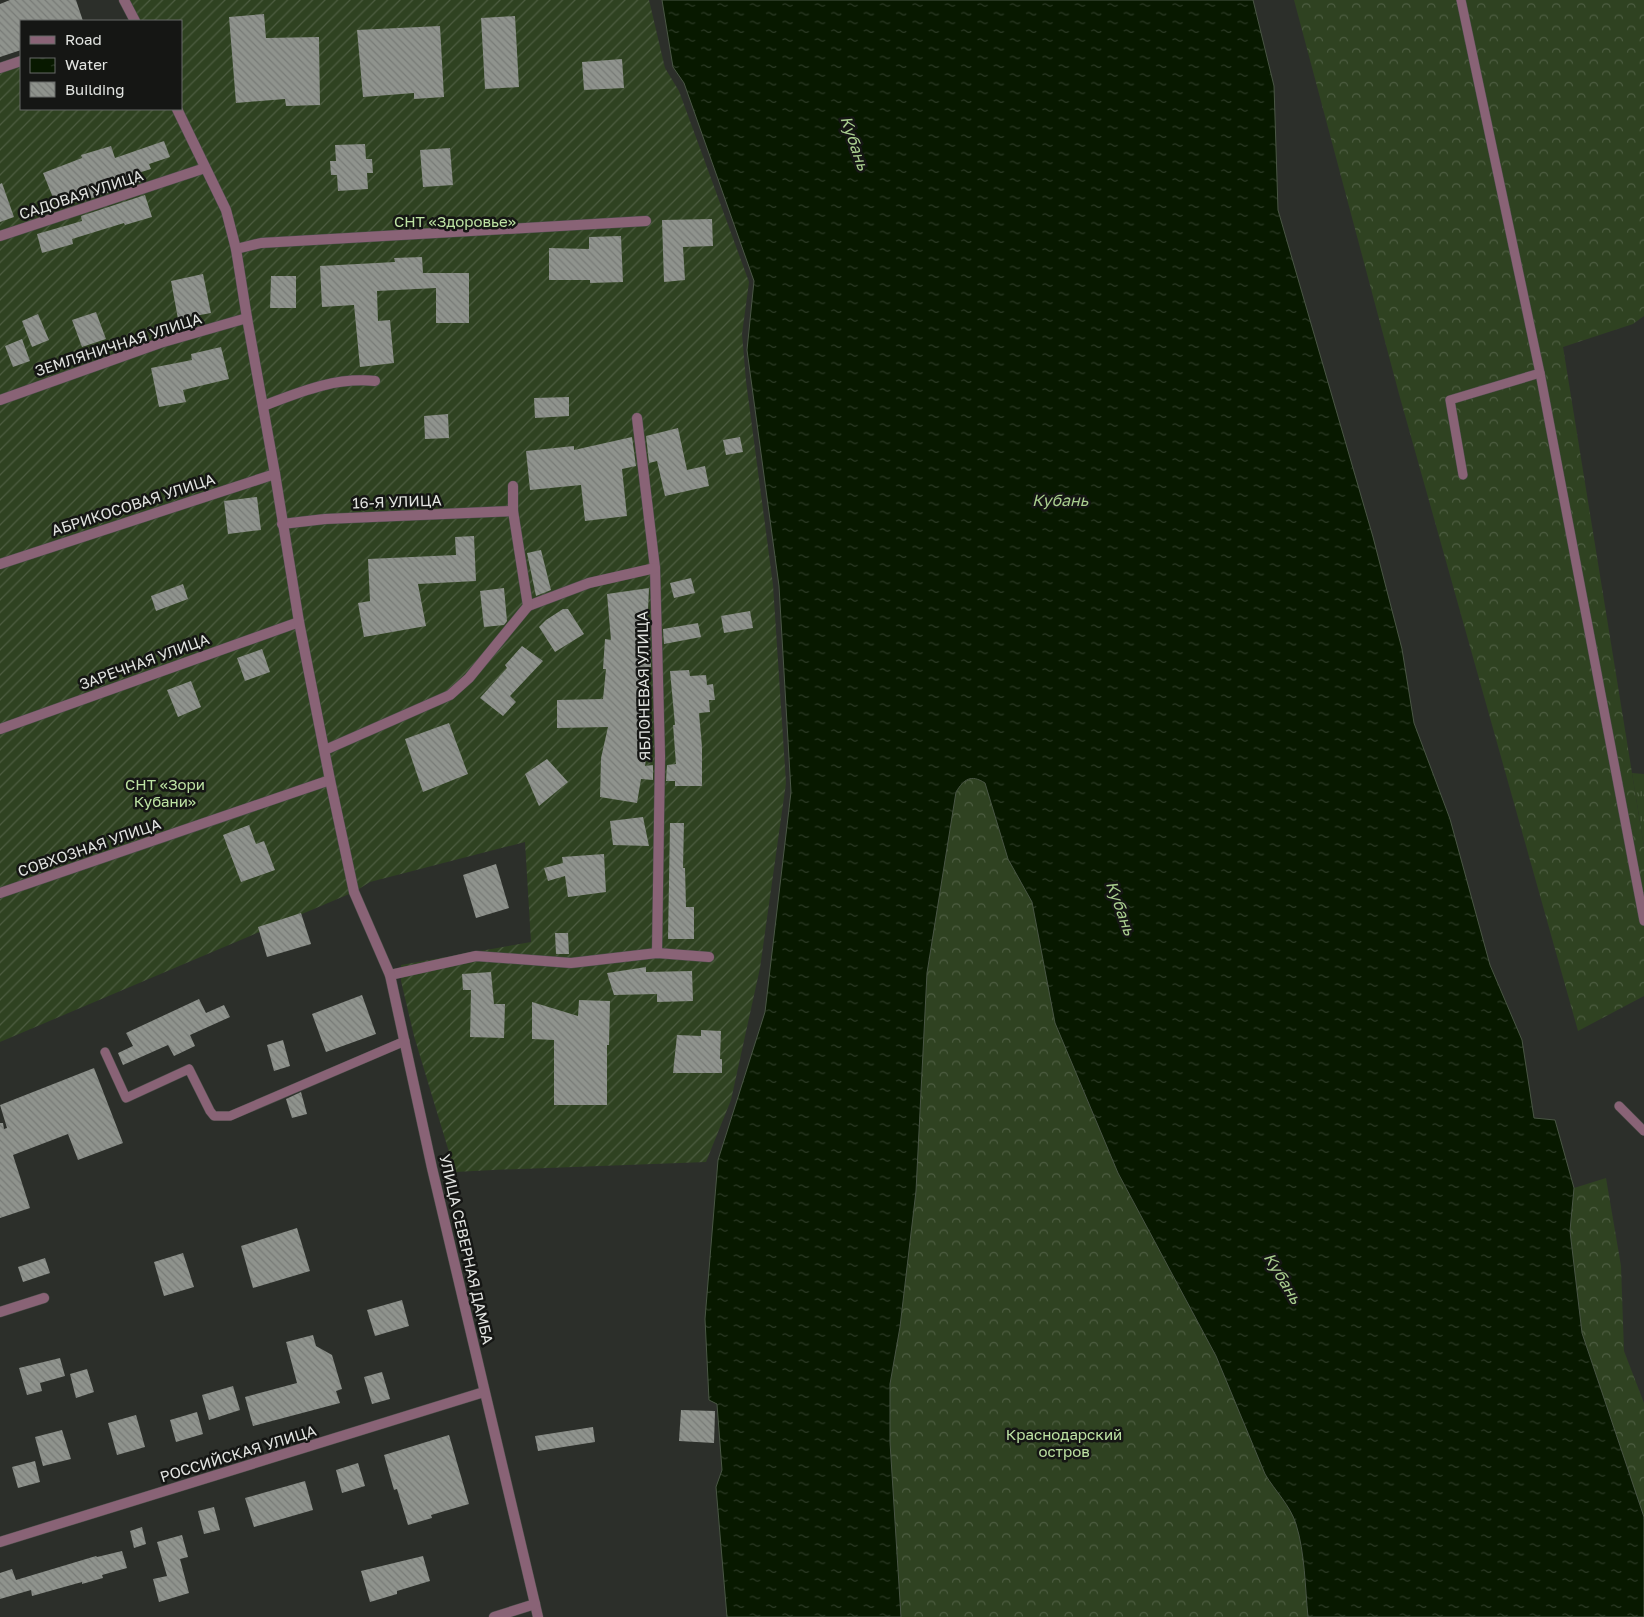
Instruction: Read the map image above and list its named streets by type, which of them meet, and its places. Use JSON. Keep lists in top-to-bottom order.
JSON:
{
  "streets": {
    "street": [
      "САДОВАЯ УЛИЦА",
      "ЗЕМЛЯНИЧНАЯ УЛИЦА",
      "16-Я УЛИЦА",
      "АБРИКОСОВАЯ УЛИЦА",
      "ЗАРЕЧНАЯ УЛИЦА",
      "ЯБЛОНЕВАЯ УЛИЦА",
      "СОВХОЗНАЯ УЛИЦА",
      "УЛИЦА СЕВЕРНАЯ ДАМБА",
      "РОССИЙСКАЯ УЛИЦА"
    ]
  },
  "crossings": [
    ["САДОВАЯ УЛИЦА", "УЛИЦА СЕВЕРНАЯ ДАМБА"],
    ["ЗЕМЛЯНИЧНАЯ УЛИЦА", "УЛИЦА СЕВЕРНАЯ ДАМБА"],
    ["16-Я УЛИЦА", "УЛИЦА СЕВЕРНАЯ ДАМБА"],
    ["АБРИКОСОВАЯ УЛИЦА", "УЛИЦА СЕВЕРНАЯ ДАМБА"],
    ["ЗАРЕЧНАЯ УЛИЦА", "УЛИЦА СЕВЕРНАЯ ДАМБА"],
    ["СОВХОЗНАЯ УЛИЦА", "УЛИЦА СЕВЕРНАЯ ДАМБА"],
    ["УЛИЦА СЕВЕРНАЯ ДАМБА", "РОССИЙСКАЯ УЛИЦА"]
  ],
  "water": ["Кубань"],
  "parks": ["СНТ «Здоровье»", "СНТ «Зори Кубани»", "Краснодарский остров"],
  "legend": ["Road", "Water", "Building"]
}
